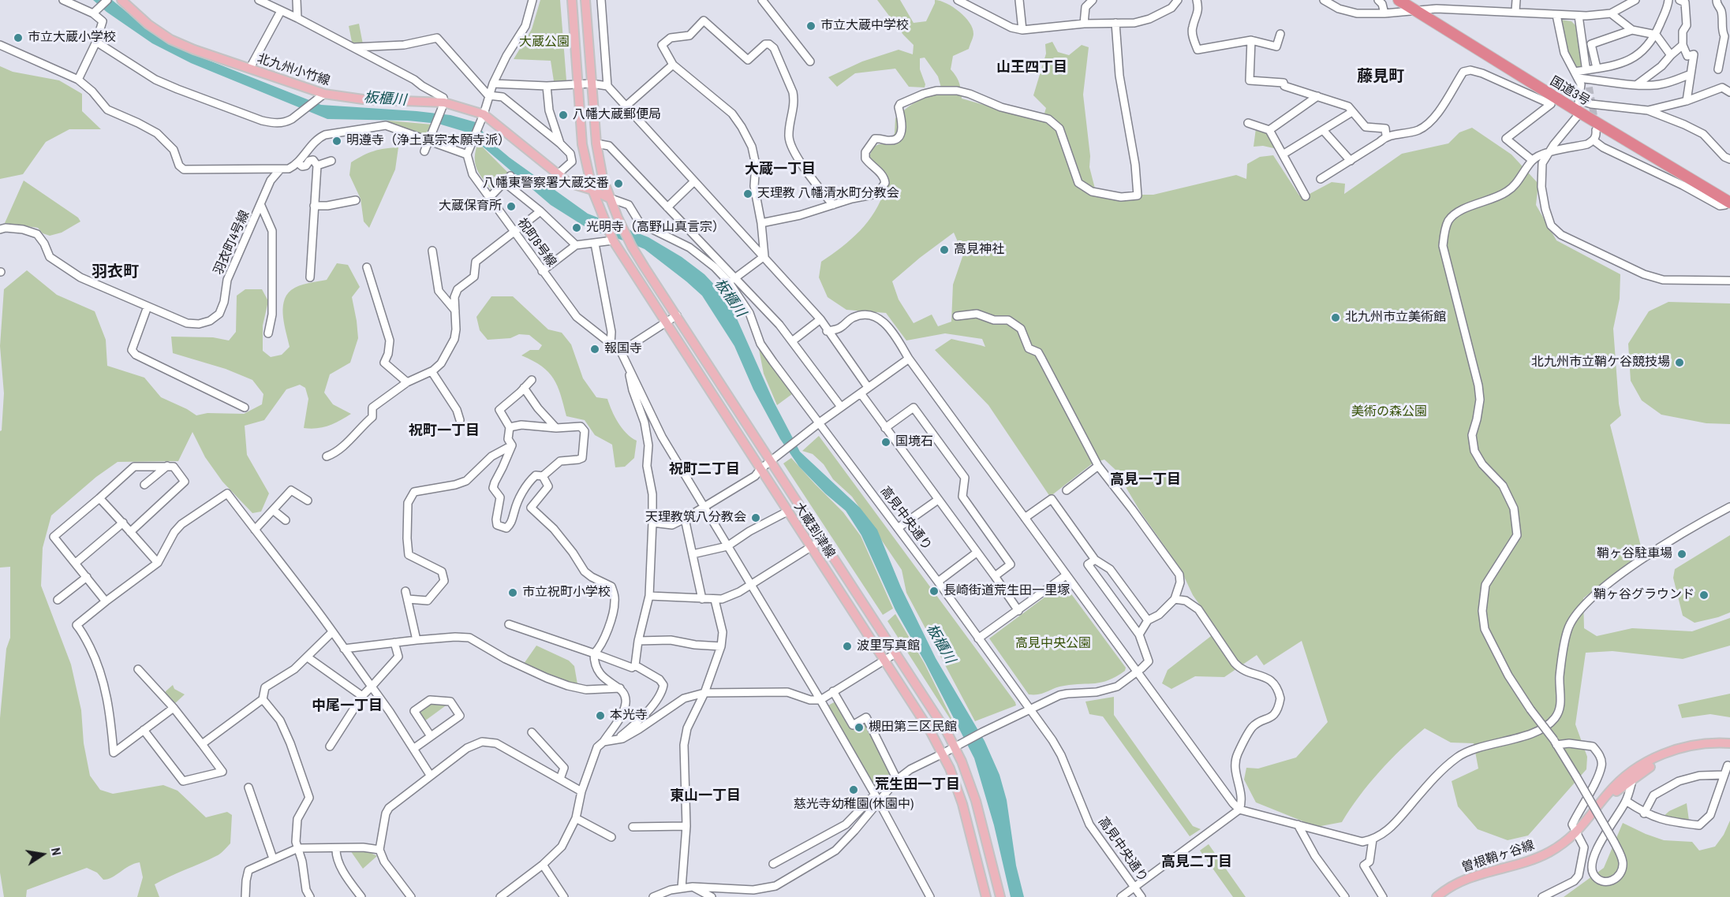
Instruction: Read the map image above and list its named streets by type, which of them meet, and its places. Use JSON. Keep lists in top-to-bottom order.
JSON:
{
  "streets": {
    "highway": ["国道3号"],
    "main road": ["北九州小竹線", "大蔵到津線", "曽根鞘ヶ谷線"],
    "street": ["羽衣町4号線", "祝町8号線", "高見中央通り"]
  },
  "crossings": [
    ["北九州小竹線", "高見中央通り"],
    ["北九州小竹線", "大蔵到津線"],
    ["高見中央通り", "大蔵到津線"]
  ],
  "districts": [
    "山王四丁目",
    "藤見町",
    "大蔵一丁目",
    "羽衣町",
    "祝町一丁目",
    "祝町二丁目",
    "高見一丁目",
    "中尾一丁目",
    "荒生田一丁目",
    "東山一丁目",
    "高見二丁目"
  ],
  "water": ["板櫃川"],
  "parks": ["大蔵公園", "美術の森公園", "高見中央公園"],
  "places": [
    "市立大蔵中学校",
    "市立大蔵小学校",
    "八幡大蔵郵便局",
    "明遵寺（浄土真宗本願寺派）",
    "八幡東警察署大蔵交番",
    "天理教 八幡清水町分教会",
    "大蔵保育所",
    "光明寺（高野山真言宗）",
    "高見神社",
    "北九州市立美術館",
    "報国寺",
    "北九州市立鞘ケ谷競技場",
    "国境石",
    "天理教筑八分教会",
    "鞘ヶ谷駐車場",
    "長崎街道荒生田一里塚",
    "市立祝町小学校",
    "鞘ヶ谷グラウンド",
    "波里写真館",
    "本光寺",
    "槻田第三区民館",
    "慈光寺幼稚園(休園中)"
  ],
  "north": "right"
}
